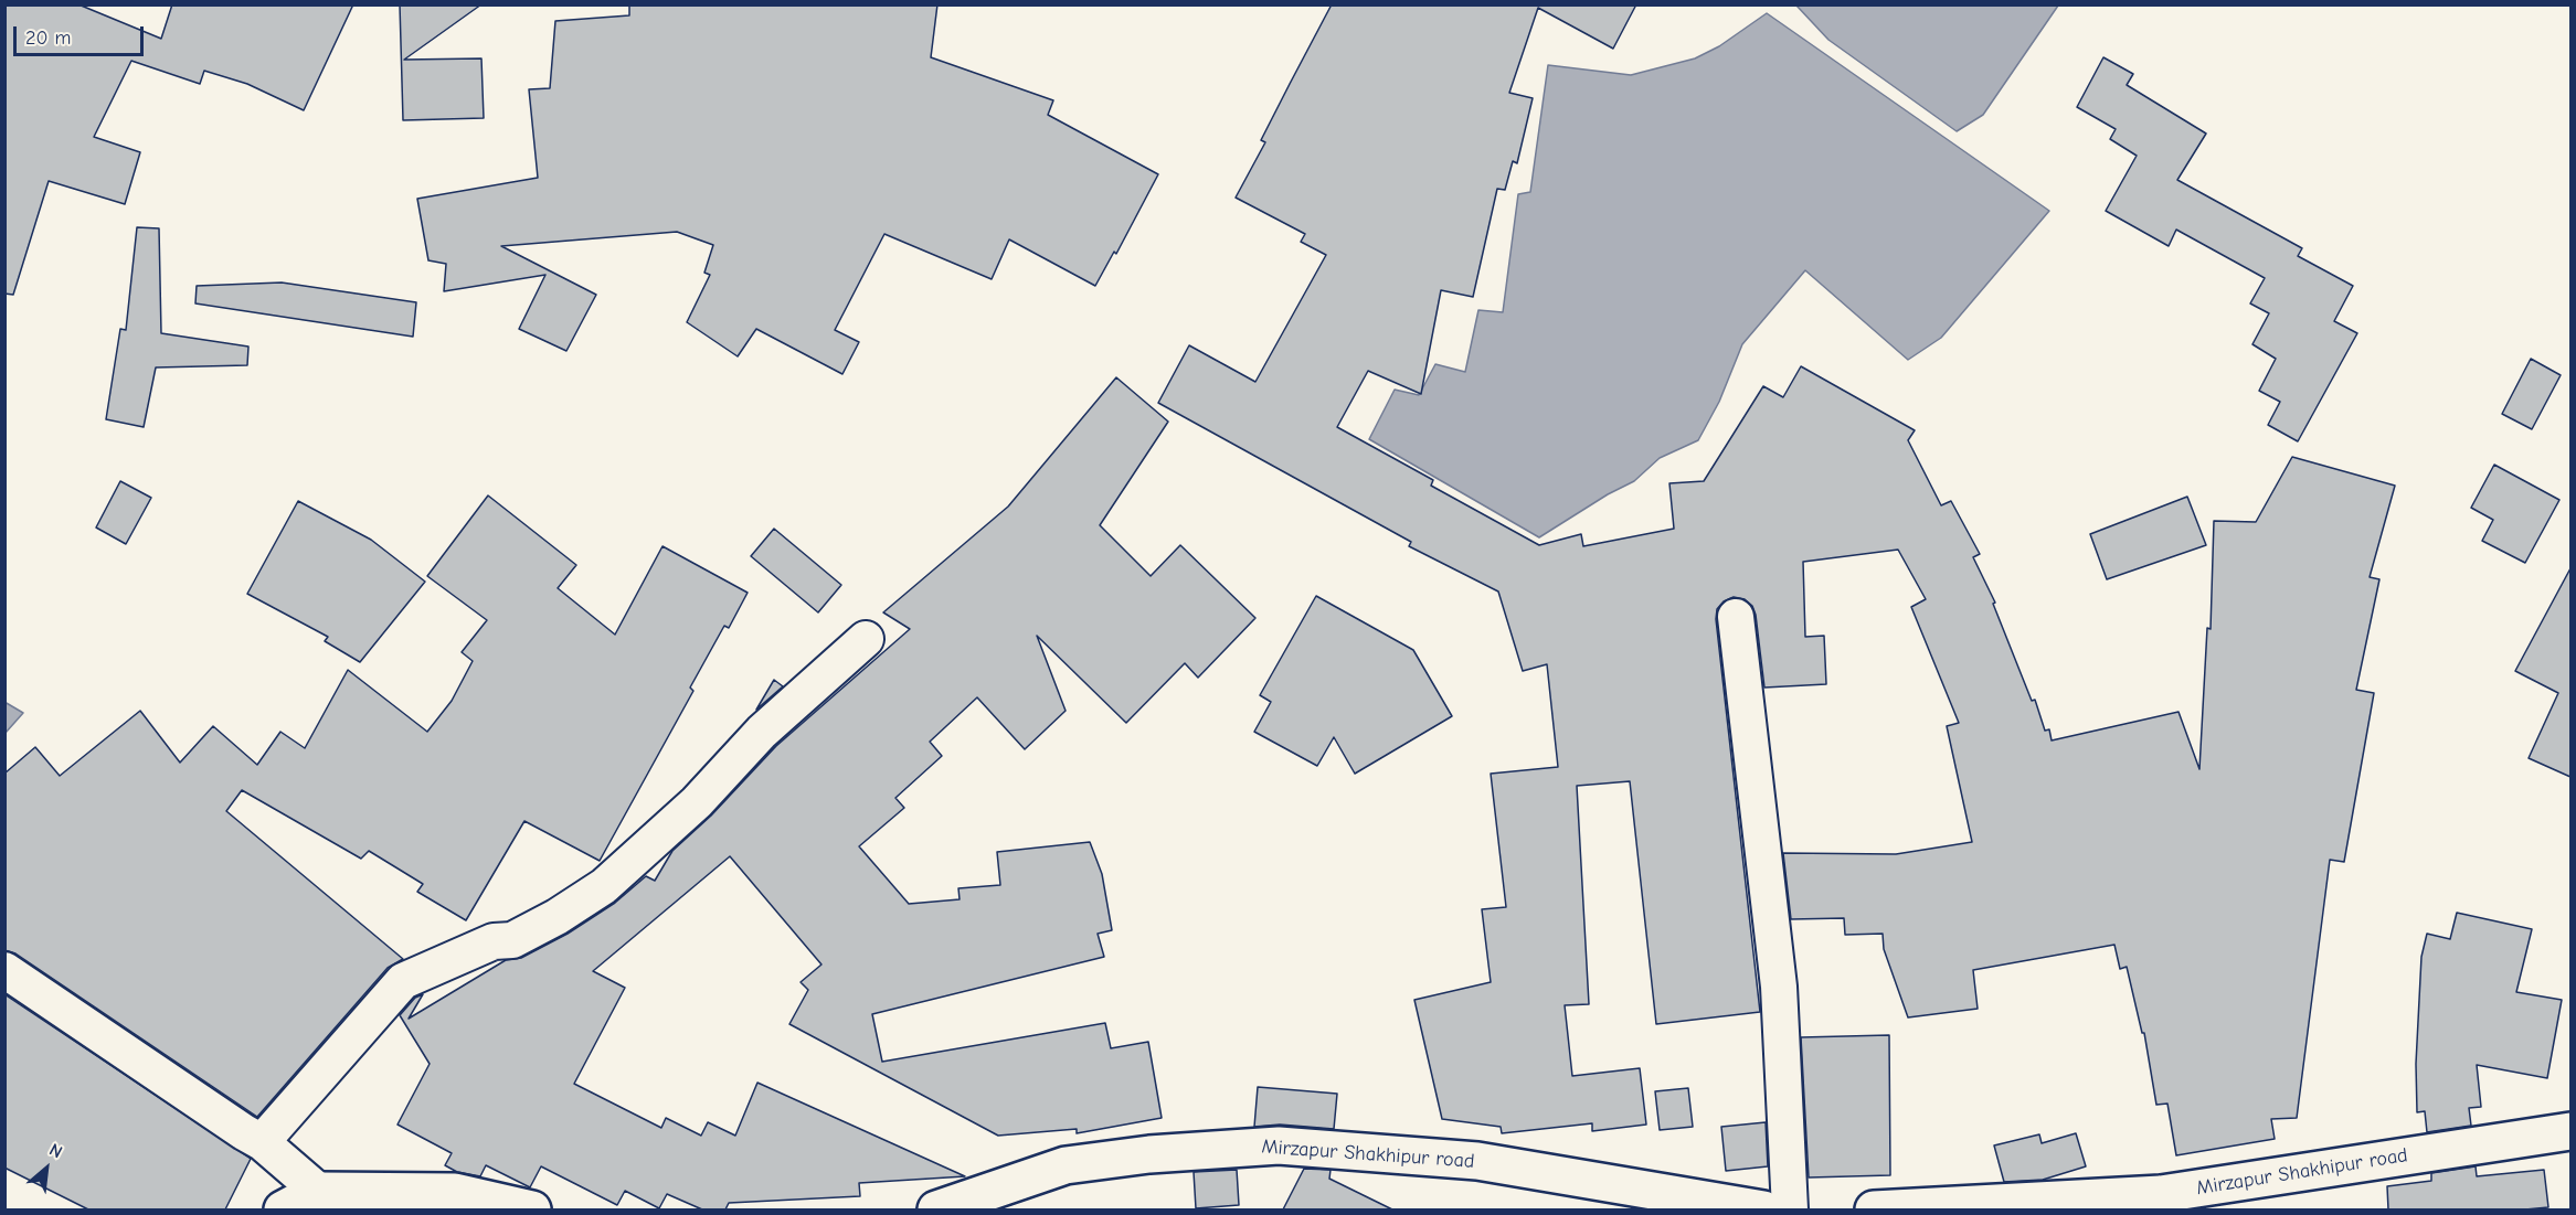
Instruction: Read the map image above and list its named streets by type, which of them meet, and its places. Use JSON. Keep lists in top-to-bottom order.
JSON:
{
  "streets": {
    "main road": ["Mirzapur Shakhipur road"]
  },
  "scale_bar": "20 m",
  "north": "top right"
}
